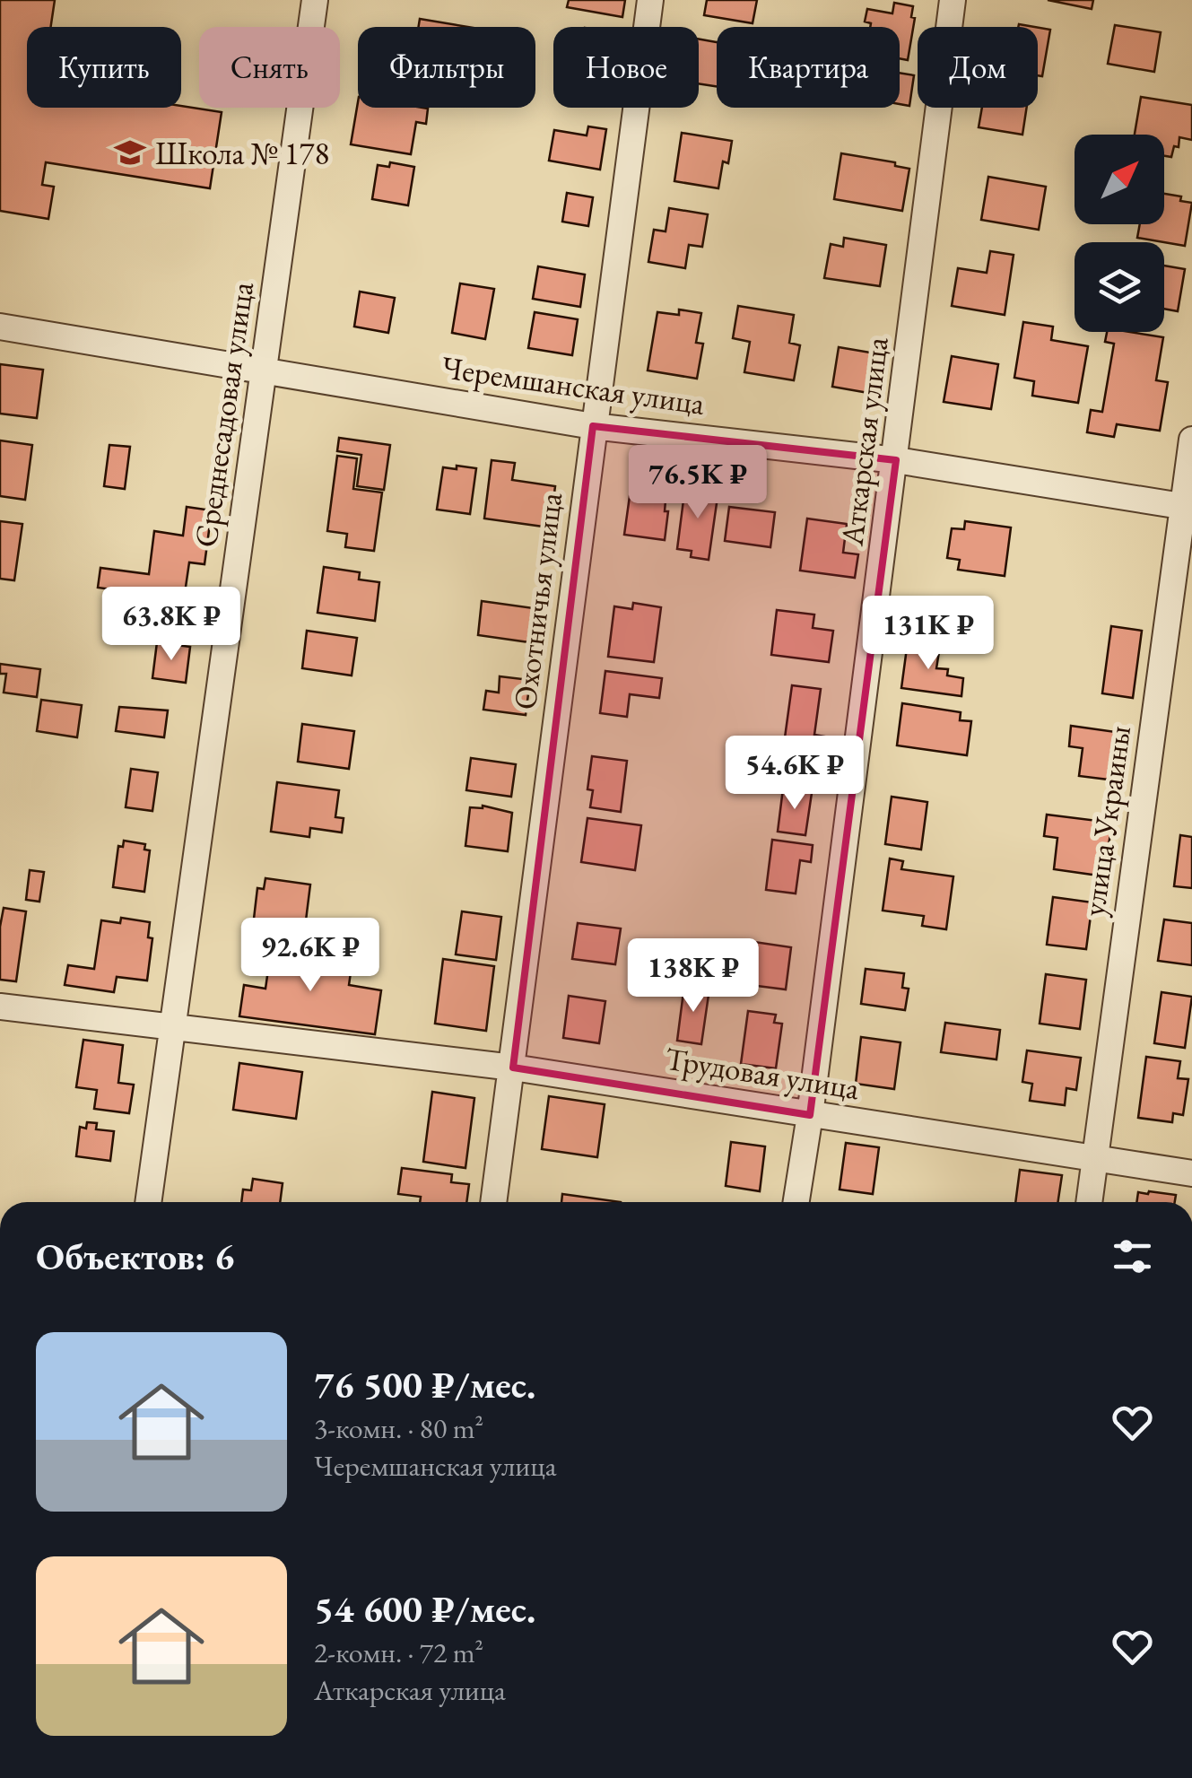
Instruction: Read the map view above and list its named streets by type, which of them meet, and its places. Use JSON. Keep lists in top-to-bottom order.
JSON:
{
  "streets": {
    "street": [
      "Черемшанская улица",
      "Среднесадовая улица",
      "Аткарская улица",
      "Охотничья улица",
      "улица Украины",
      "Трудовая улица"
    ]
  },
  "crossings": [
    ["Черемшанская улица", "Среднесадовая улица"],
    ["Черемшанская улица", "Аткарская улица"],
    ["Черемшанская улица", "Охотничья улица"],
    ["Черемшанская улица", "улица Украины"],
    ["Среднесадовая улица", "Трудовая улица"],
    ["Аткарская улица", "Трудовая улица"],
    ["Охотничья улица", "Трудовая улица"],
    ["улица Украины", "Трудовая улица"]
  ],
  "places": {
    "school or university": ["Школа № 178"]
  },
  "north": "top right",
  "page": {
    "chip": [
      "Купить",
      "Снять",
      "Фильтры",
      "Новое",
      "Квартира",
      "Дом"
    ],
    "price": [
      "76.5K ₽",
      "63.8K ₽",
      "131K ₽",
      "54.6K ₽",
      "92.6K ₽",
      "138K ₽"
    ],
    "heading": "Объектов: 6",
    "list": [
      {
        "name": "76 500 ₽/мес.",
        "note": "3-комн. · 80 m² · Черемшанская улица"
      },
      {
        "name": "54 600 ₽/мес.",
        "note": "2-комн. · 72 m² · Аткарская улица"
      }
    ]
  }
}
